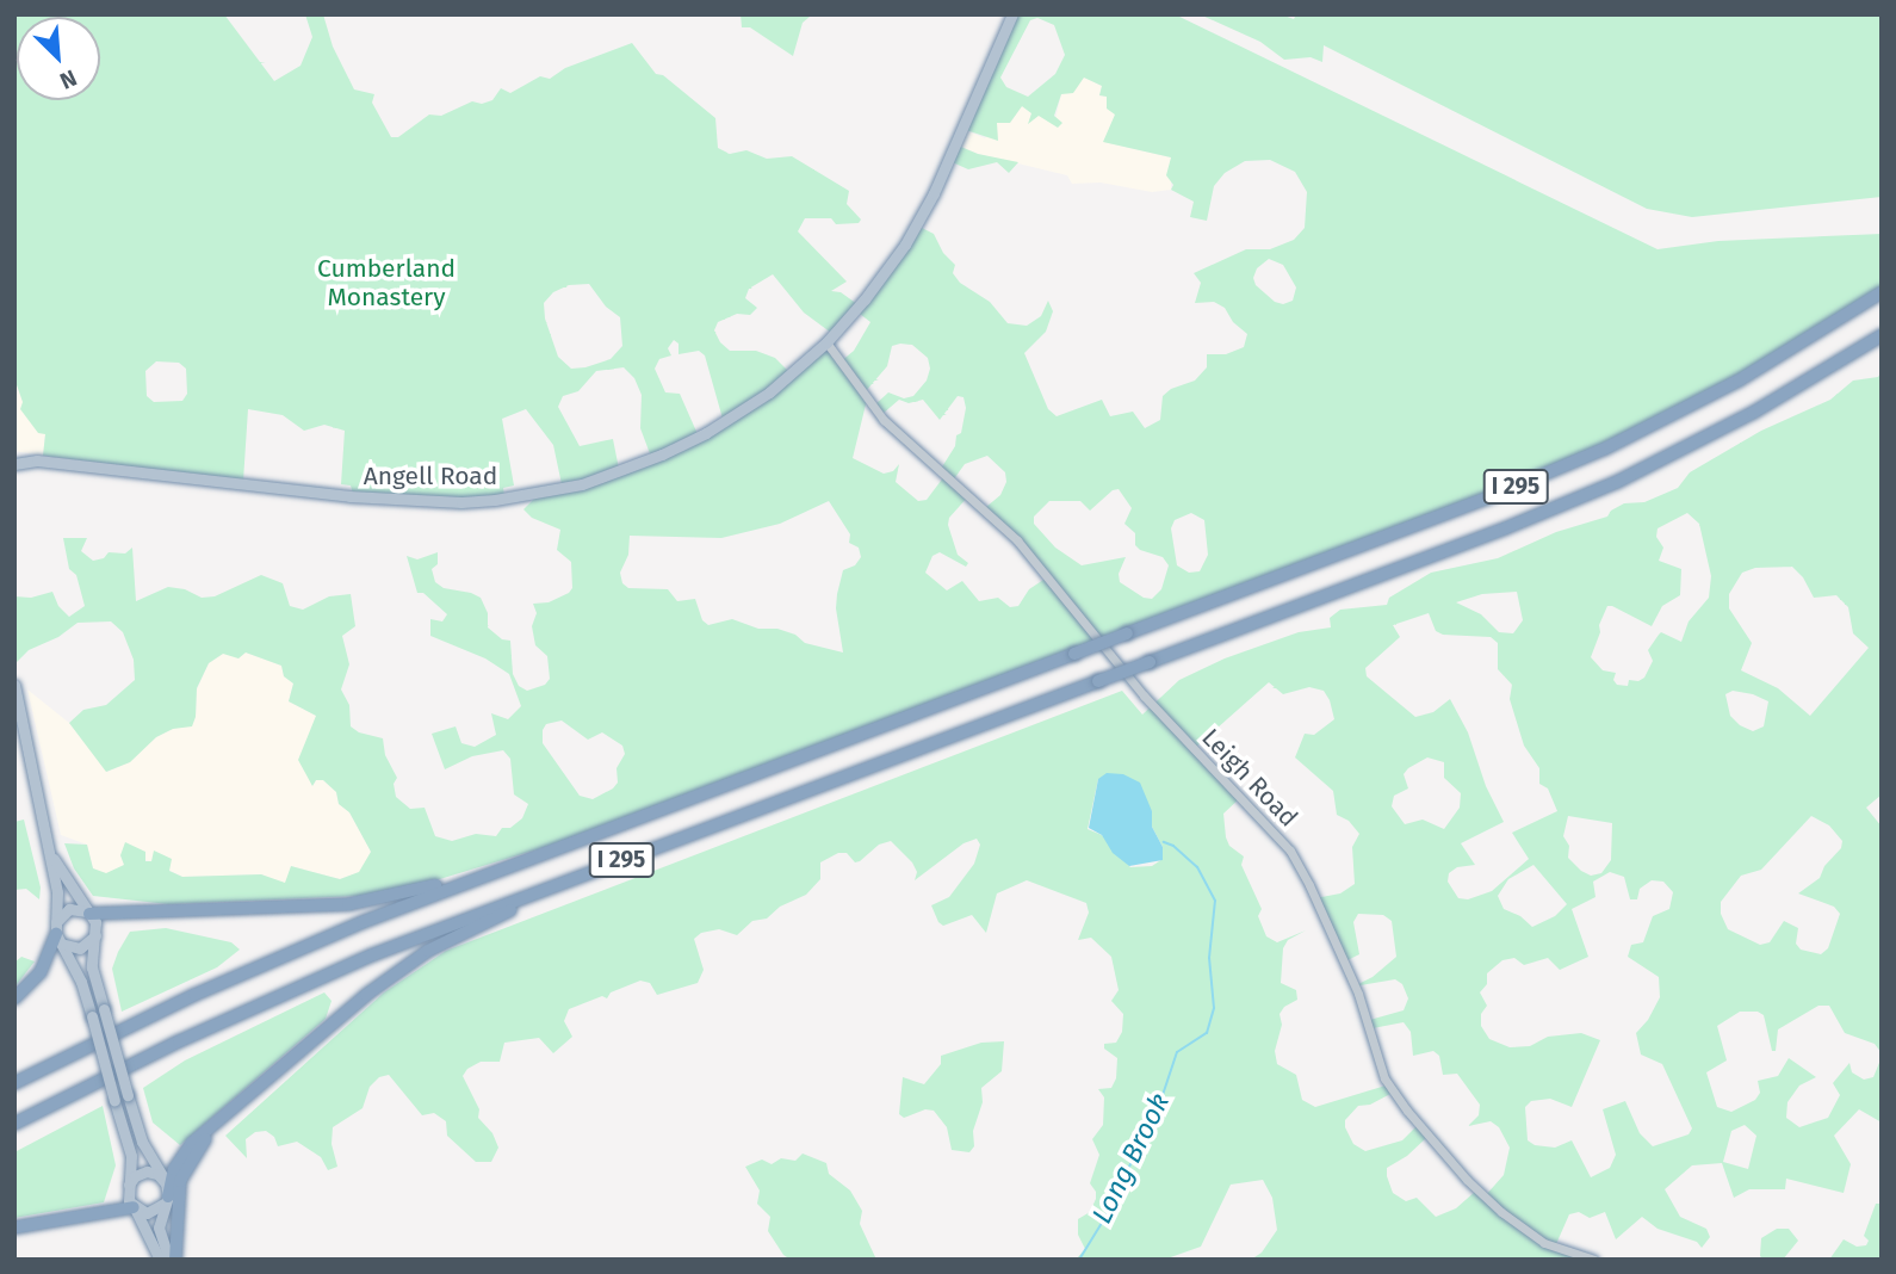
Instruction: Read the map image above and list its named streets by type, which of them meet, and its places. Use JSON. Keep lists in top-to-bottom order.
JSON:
{
  "streets": {
    "highway": ["I 295"],
    "main road": ["Angell Road"],
    "street": ["Leigh Road"]
  },
  "crossings": [
    ["Angell Road", "Leigh Road"]
  ],
  "water": ["Long Brook"],
  "parks": ["Cumberland Monastery"],
  "north": "bottom right"
}
